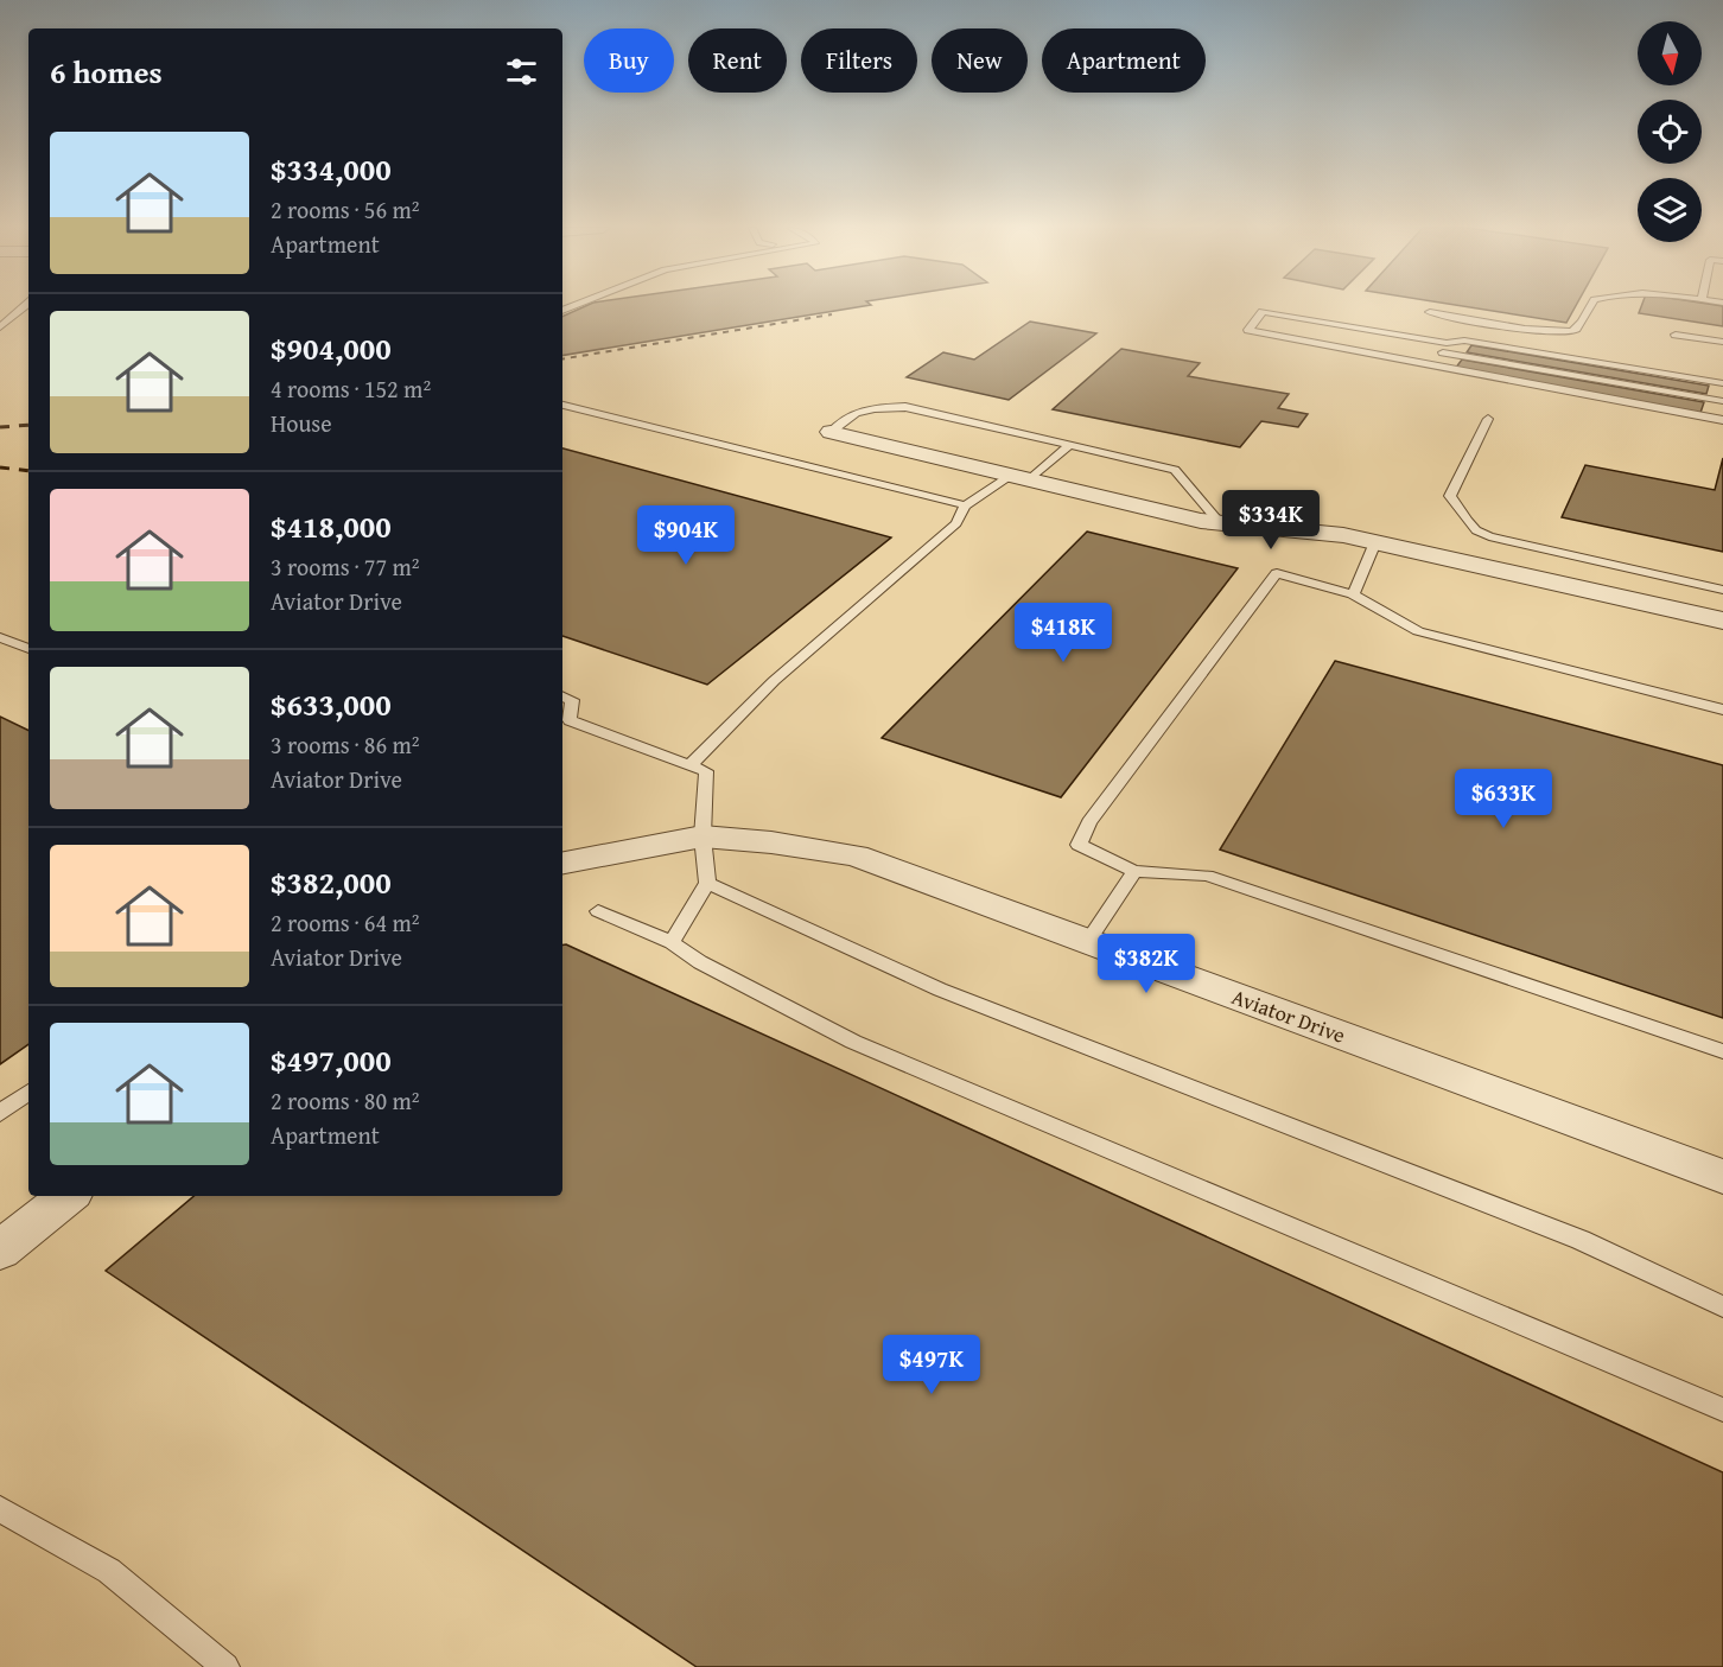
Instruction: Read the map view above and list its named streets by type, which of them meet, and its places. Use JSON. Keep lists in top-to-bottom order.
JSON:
{
  "streets": {
    "street": ["Aviator Drive"]
  },
  "north": "bottom",
  "page": {
    "chip": [
      "Buy",
      "Rent",
      "Filters",
      "New",
      "Apartment"
    ],
    "heading": "6 homes",
    "list": [
      {
        "name": "$334,000",
        "note": "2 rooms · 56 m² · Apartment"
      },
      {
        "name": "$904,000",
        "note": "4 rooms · 152 m² · House"
      },
      {
        "name": "$418,000",
        "note": "3 rooms · 77 m² · Aviator Drive"
      },
      {
        "name": "$633,000",
        "note": "3 rooms · 86 m² · Aviator Drive"
      },
      {
        "name": "$382,000",
        "note": "2 rooms · 64 m² · Aviator Drive"
      },
      {
        "name": "$497,000",
        "note": "2 rooms · 80 m² · Apartment"
      }
    ],
    "price": [
      "$334K",
      "$904K",
      "$418K",
      "$633K",
      "$382K",
      "$497K"
    ]
  }
}
